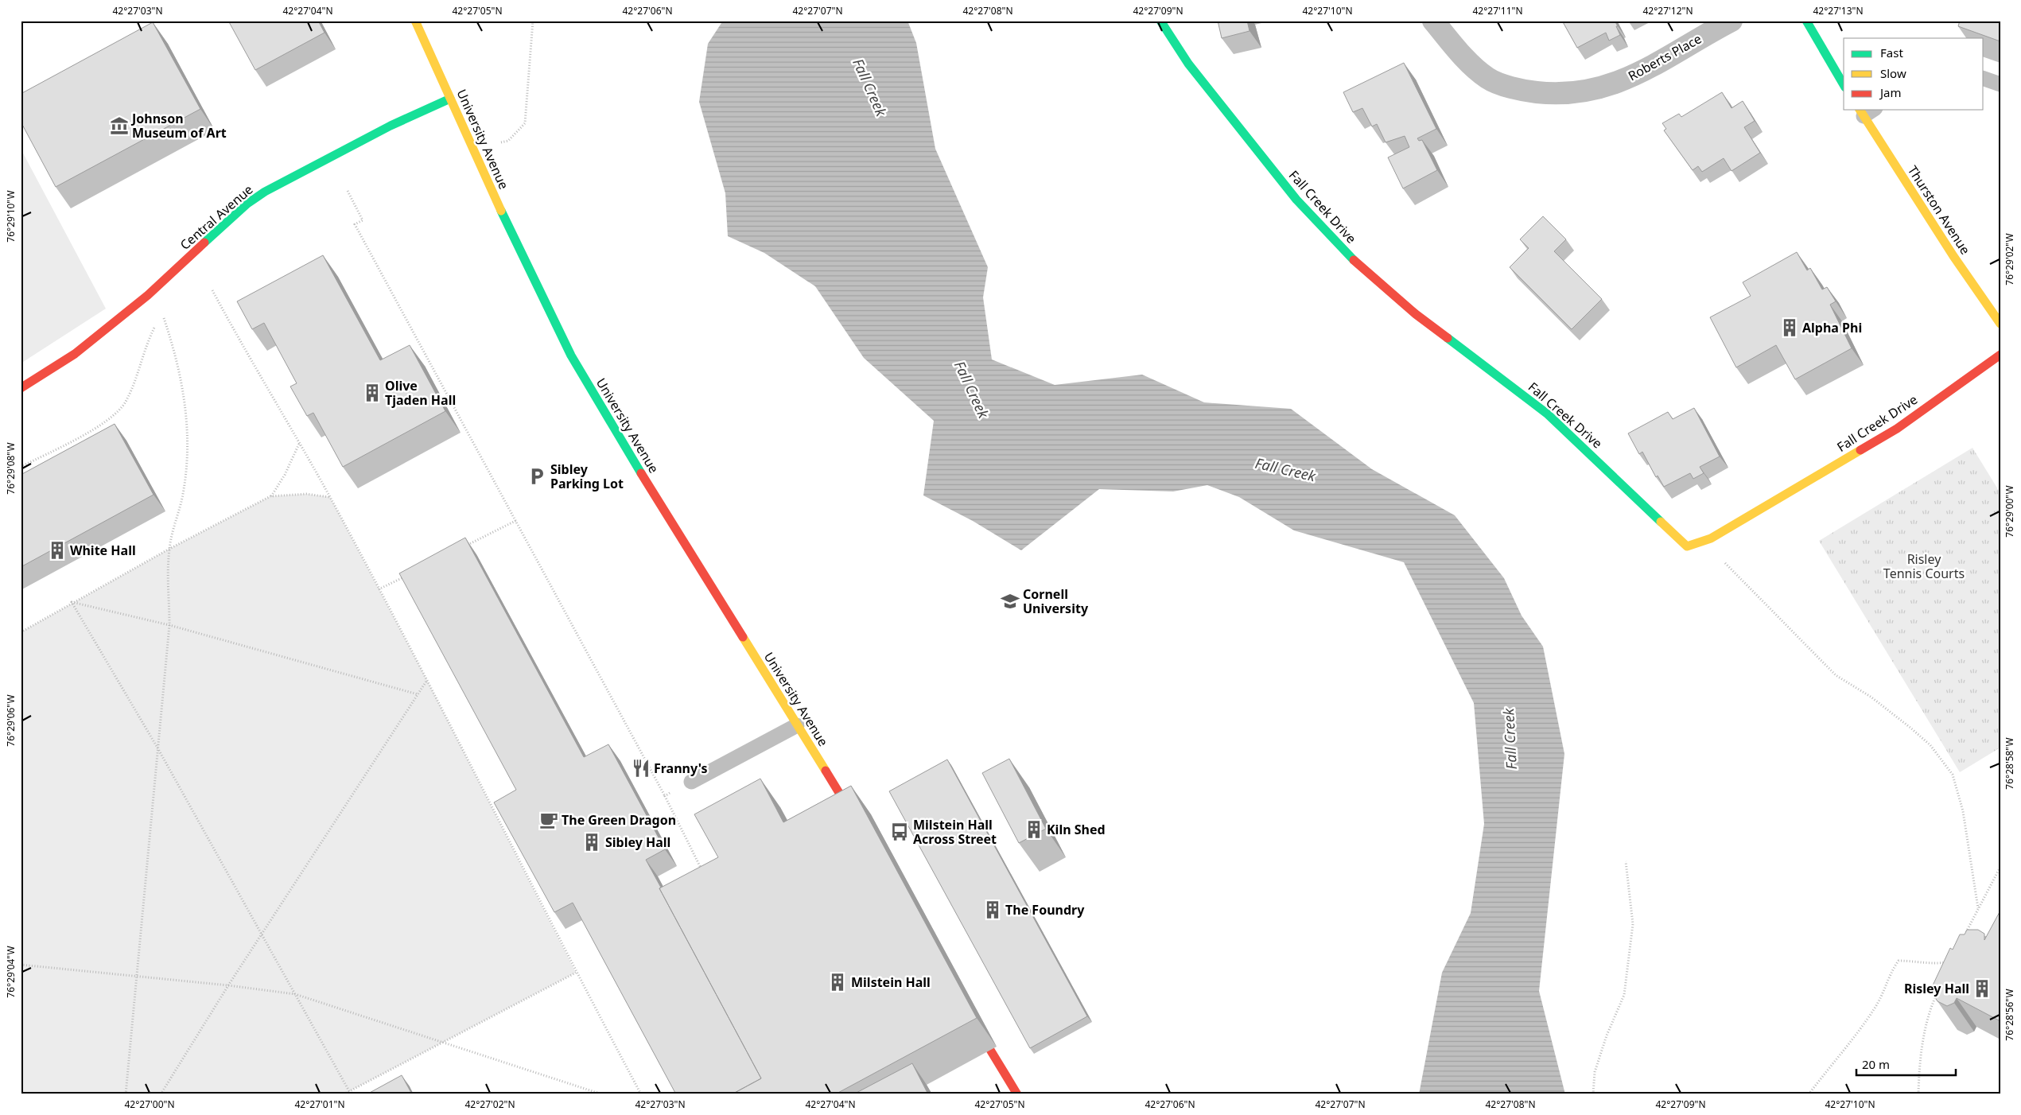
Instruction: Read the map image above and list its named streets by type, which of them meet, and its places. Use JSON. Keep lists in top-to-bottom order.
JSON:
{
  "streets": {
    "street": [
      "Roberts Place",
      "University Avenue",
      "Fall Creek Drive",
      "Thurston Avenue",
      "Central Avenue"
    ]
  },
  "crossings": [
    ["University Avenue", "Central Avenue"]
  ],
  "water": ["Fall Creek"],
  "parks": ["Risley Tennis Courts"],
  "places": {
    "museum": ["Johnson Museum of Art"],
    "building": [
      "Alpha Phi",
      "Olive Tjaden Hall",
      "White Hall",
      "Kiln Shed",
      "Sibley Hall",
      "The Foundry",
      "Milstein Hall",
      "Risley Hall"
    ],
    "parking": ["Sibley Parking Lot"],
    "school or university": ["Cornell University"],
    "restaurant": ["Franny's"],
    "cafe": ["The Green Dragon"],
    "bus stop": ["Milstein Hall Across Street"]
  },
  "legend": ["Fast", "Slow", "Jam"],
  "scale_bar": "20 m",
  "coordinates": [
    "42°27'03\"N",
    "42°27'04\"N",
    "42°27'05\"N",
    "42°27'06\"N",
    "42°27'07\"N",
    "42°27'08\"N",
    "42°27'09\"N",
    "42°27'10\"N",
    "42°27'11\"N",
    "42°27'12\"N",
    "42°27'13\"N",
    "76°29'10\"W",
    "76°29'02\"W",
    "76°29'08\"W",
    "76°29'00\"W",
    "76°29'06\"W",
    "76°28'58\"W",
    "76°29'04\"W",
    "76°28'56\"W",
    "42°27'00\"N",
    "42°27'01\"N",
    "42°27'02\"N"
  ]
}
